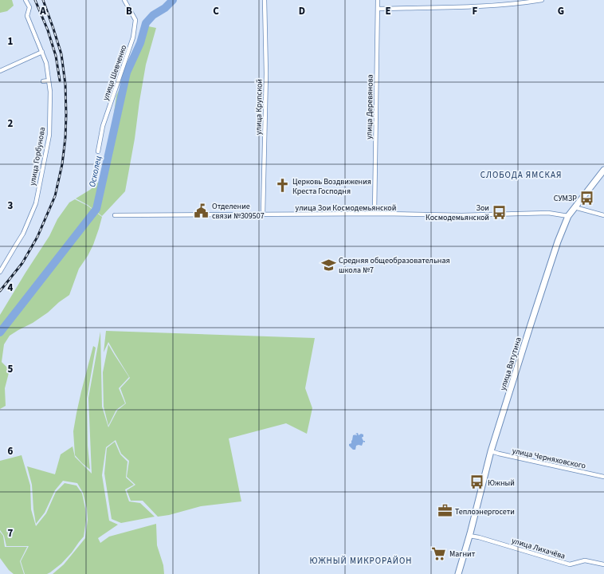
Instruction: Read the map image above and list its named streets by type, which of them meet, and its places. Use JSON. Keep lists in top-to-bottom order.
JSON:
{
  "streets": {
    "main road": ["улица Ватутина"],
    "street": [
      "улица Шевченко",
      "улица Крупской",
      "улица Деревянова",
      "улица Горбунова",
      "улица Зои Космодемьянской",
      "улица Черняховского",
      "улица Лихачёва"
    ]
  },
  "crossings": [
    ["улица Крупской", "улица Зои Космодемьянской"],
    ["улица Деревянова", "улица Зои Космодемьянской"],
    ["улица Зои Космодемьянской", "улица Ватутина"],
    ["улица Ватутина", "улица Черняховского"],
    ["улица Ватутина", "улица Лихачёва"]
  ],
  "districts": ["СЛОБОДА ЯМСКАЯ", "ЮЖНЫЙ МИКРОРАЙОН"],
  "water": ["Осколец"],
  "places": {
    "church": ["Церковь Воздвижения Креста Господня"],
    "bus stop": ["СУМЗР", "Зои Космодемьянской", "Южный"],
    "public building": ["Отделение связи №309507"],
    "school or university": ["Средняя общеобразовательная школа №7"],
    "office": ["Теплоэнергосети"],
    "supermarket": ["Магнит"]
  },
  "grid": {
    "columns": [
      "A",
      "B",
      "C",
      "D",
      "E",
      "F",
      "G"
    ],
    "rows": [
      "1",
      "2",
      "3",
      "4",
      "5",
      "6",
      "7"
    ]
  }
}
